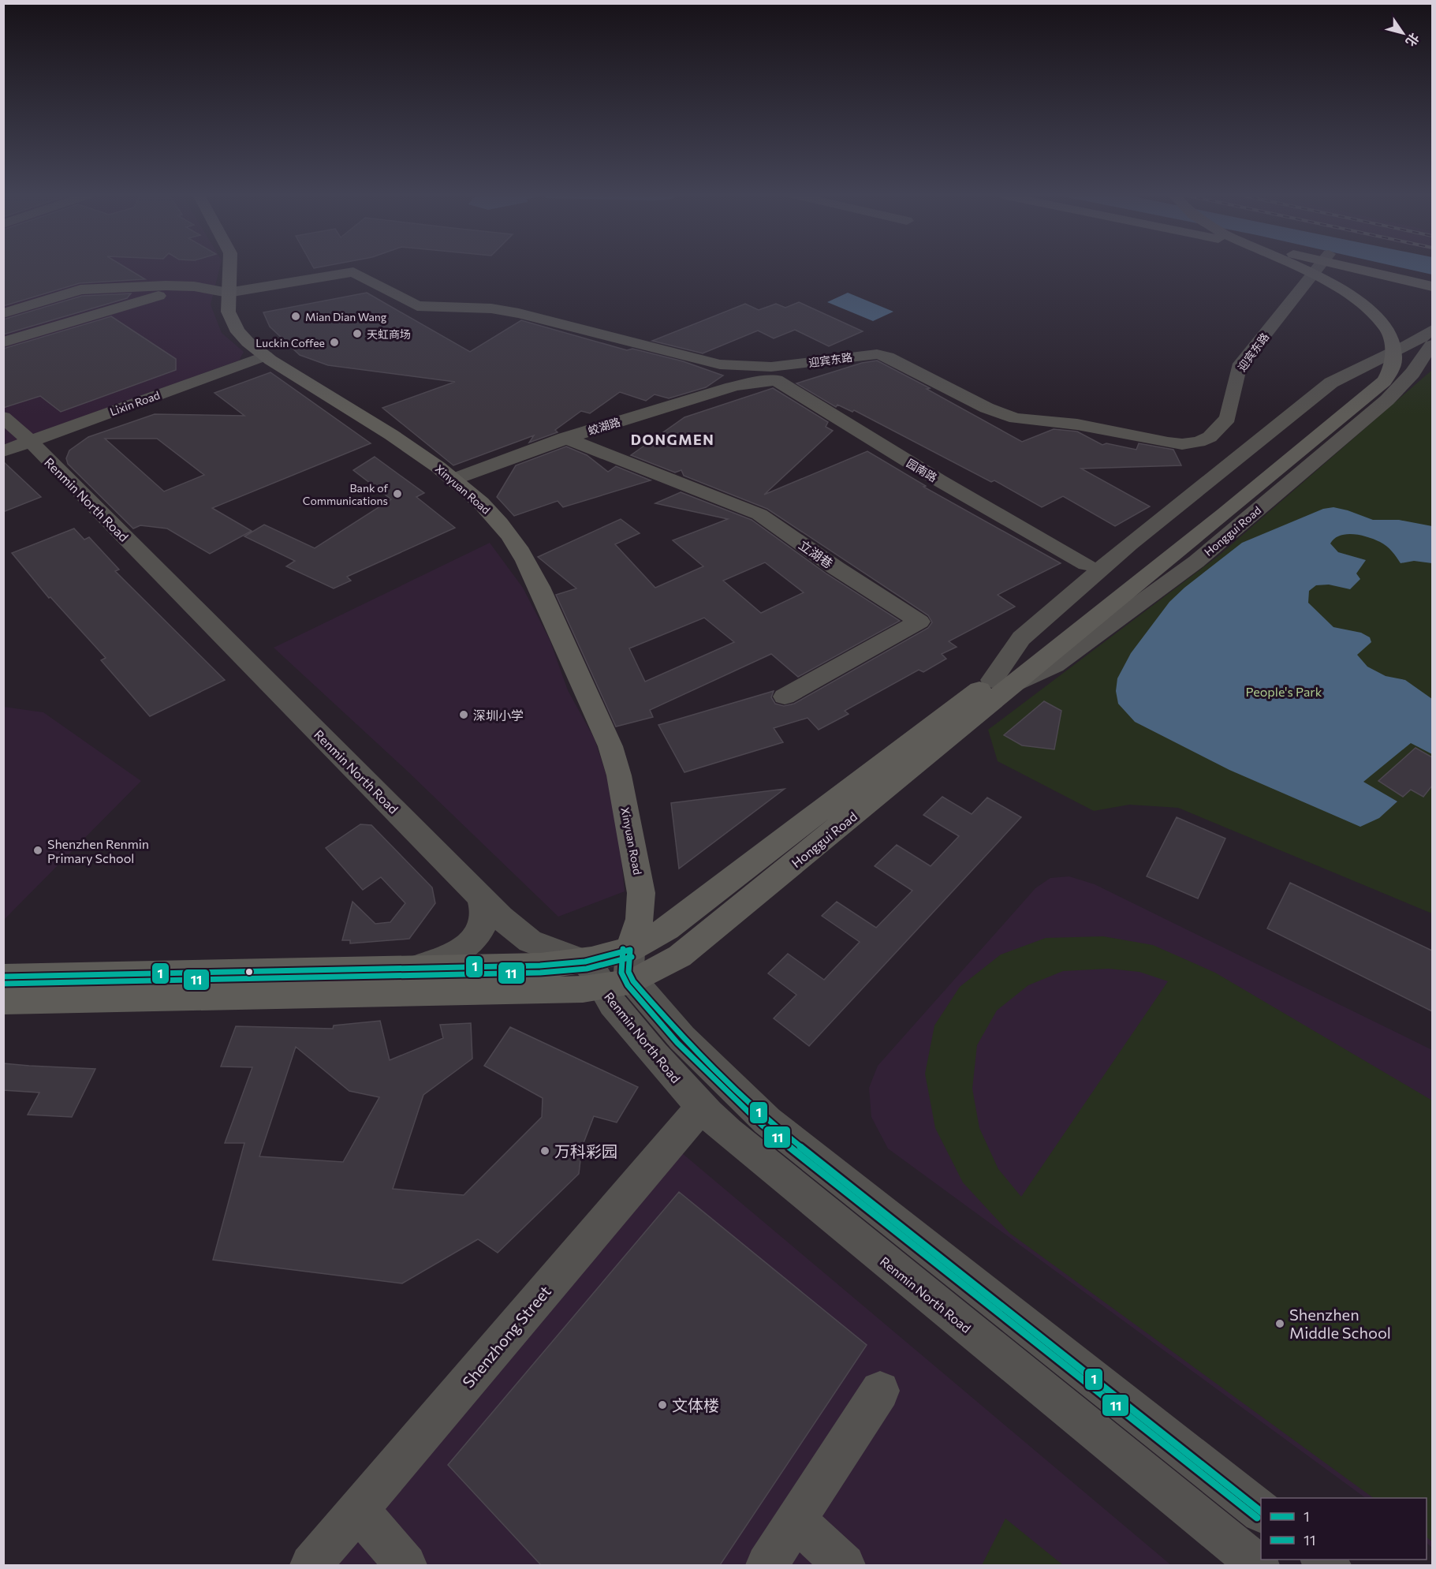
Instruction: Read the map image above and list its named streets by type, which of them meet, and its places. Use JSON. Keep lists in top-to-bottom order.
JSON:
{
  "streets": {
    "main road": ["Xinyuan Road", "Honggui Road"],
    "street": [
      "迎宾东路",
      "Lixin Road",
      "蛟湖路",
      "园南路",
      "Renmin North Road",
      "立湖巷",
      "Shenzhong Street"
    ]
  },
  "crossings": [
    ["迎宾东路", "Xinyuan Road"],
    ["Lixin Road", "Xinyuan Road"],
    ["Lixin Road", "Renmin North Road"],
    ["蛟湖路", "园南路"],
    ["蛟湖路", "Xinyuan Road"],
    ["蛟湖路", "立湖巷"],
    ["Xinyuan Road", "Renmin North Road"],
    ["Xinyuan Road", "Honggui Road"],
    ["Renmin North Road", "Honggui Road"],
    ["Renmin North Road", "Shenzhong Street"]
  ],
  "districts": ["DONGMEN"],
  "parks": ["People's Park"],
  "places": [
    "Mian Dian Wang",
    "天虹商场",
    "Luckin Coffee",
    "Bank of Communications",
    "深圳小学",
    "Shenzhen Renmin Primary School",
    "万科彩园",
    "Shenzhen Middle School",
    "文体楼"
  ],
  "lines": ["transit line 11", "transit line 1"],
  "legend": ["1", "11"],
  "north": "bottom right"
}
